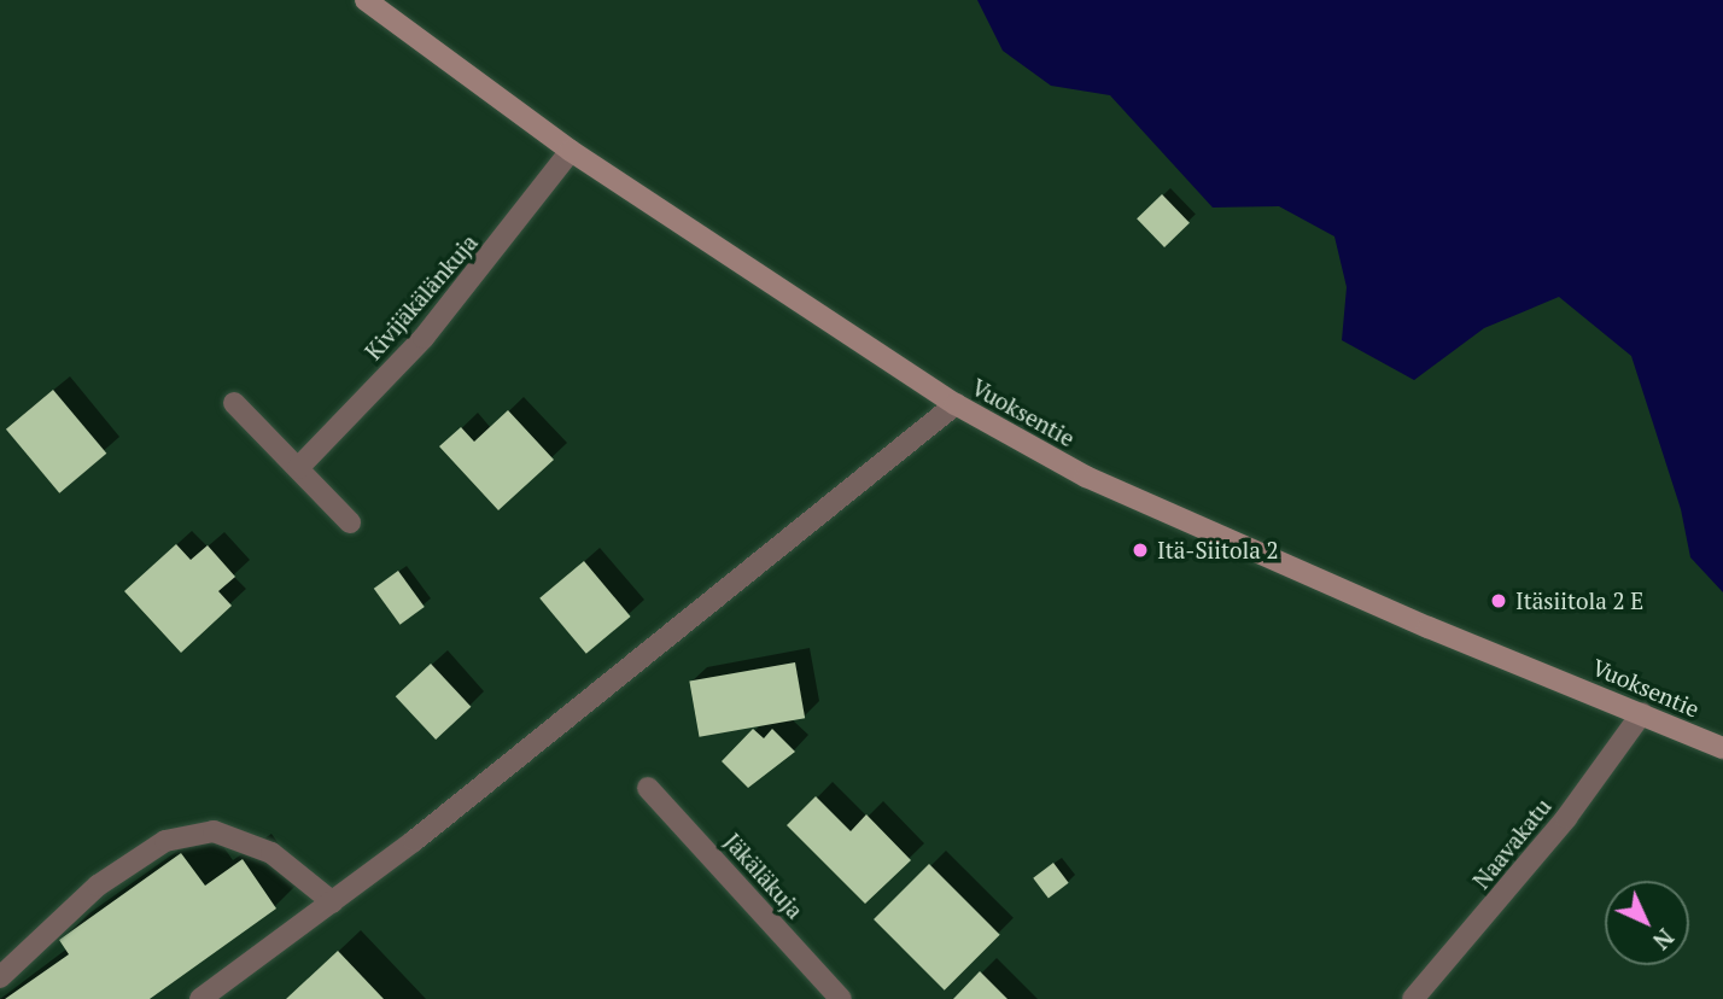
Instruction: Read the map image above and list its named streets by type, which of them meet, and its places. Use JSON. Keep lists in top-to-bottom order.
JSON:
{
  "streets": {
    "street": [
      "Kivijäkälänkuja",
      "Vuoksentie",
      "Naavakatu",
      "Jäkäläkuja"
    ]
  },
  "crossings": [
    ["Kivijäkälänkuja", "Vuoksentie"],
    ["Vuoksentie", "Naavakatu"]
  ],
  "places": ["Itä-Siitola 2", "Itäsiitola 2 E"],
  "north": "bottom right"
}
